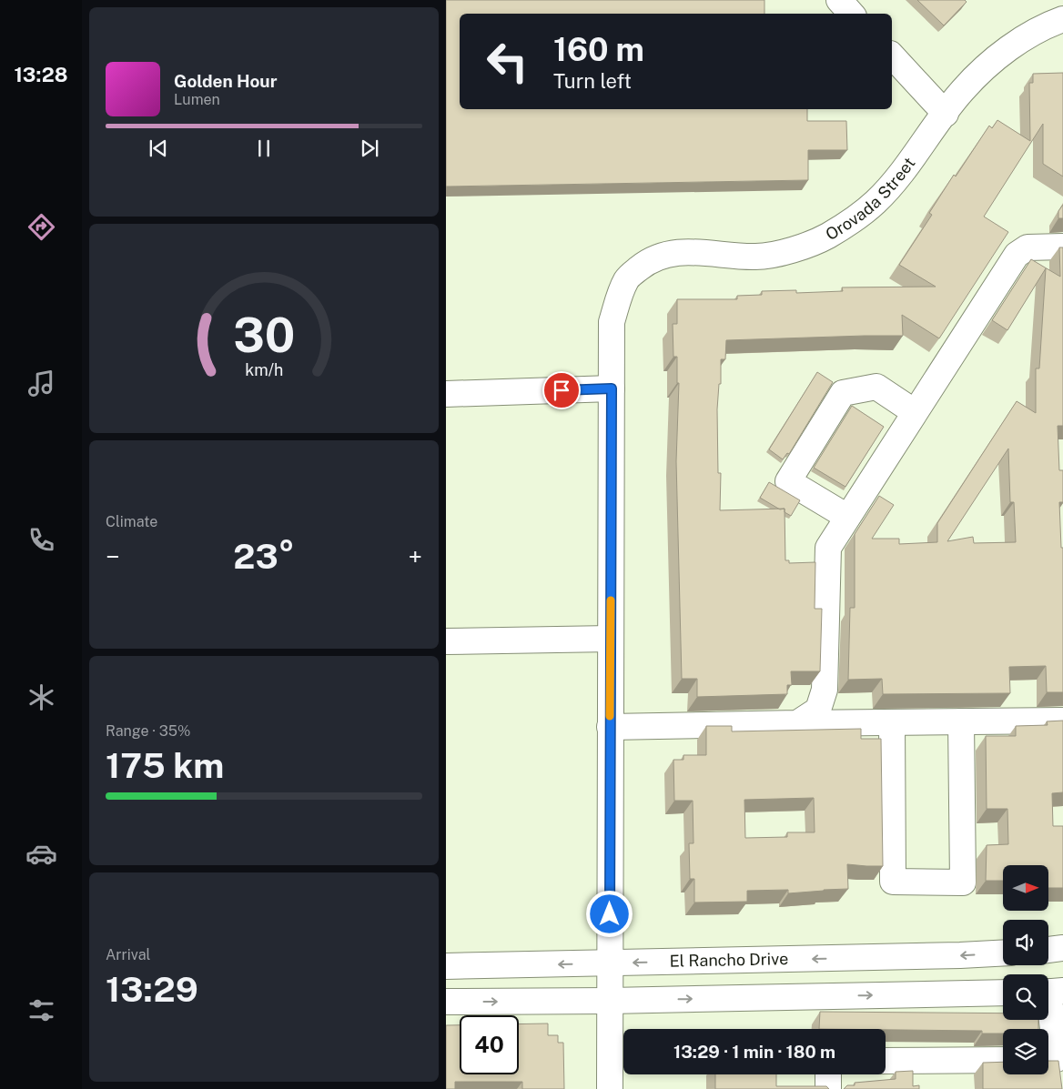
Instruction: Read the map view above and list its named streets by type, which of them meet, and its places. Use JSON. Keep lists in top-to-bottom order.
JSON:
{
  "streets": {
    "street": ["Orovada Street", "El Rancho Drive"]
  },
  "north": "right",
  "page": {
    "tabs": "13:28",
    "turn": ["160 m", "Turn left"],
    "song": ["Golden Hour", "Lumen"],
    "tile": [
      "Climate",
      ["Range · 35%", "175 km"],
      ["Arrival", "13:29"]
    ],
    "heat": ["−", "23°", "+"],
    "limit": "40",
    "trip": "13:29 · 1 min · 180 m",
    "gauge": ["30", "km/h"]
  }
}
